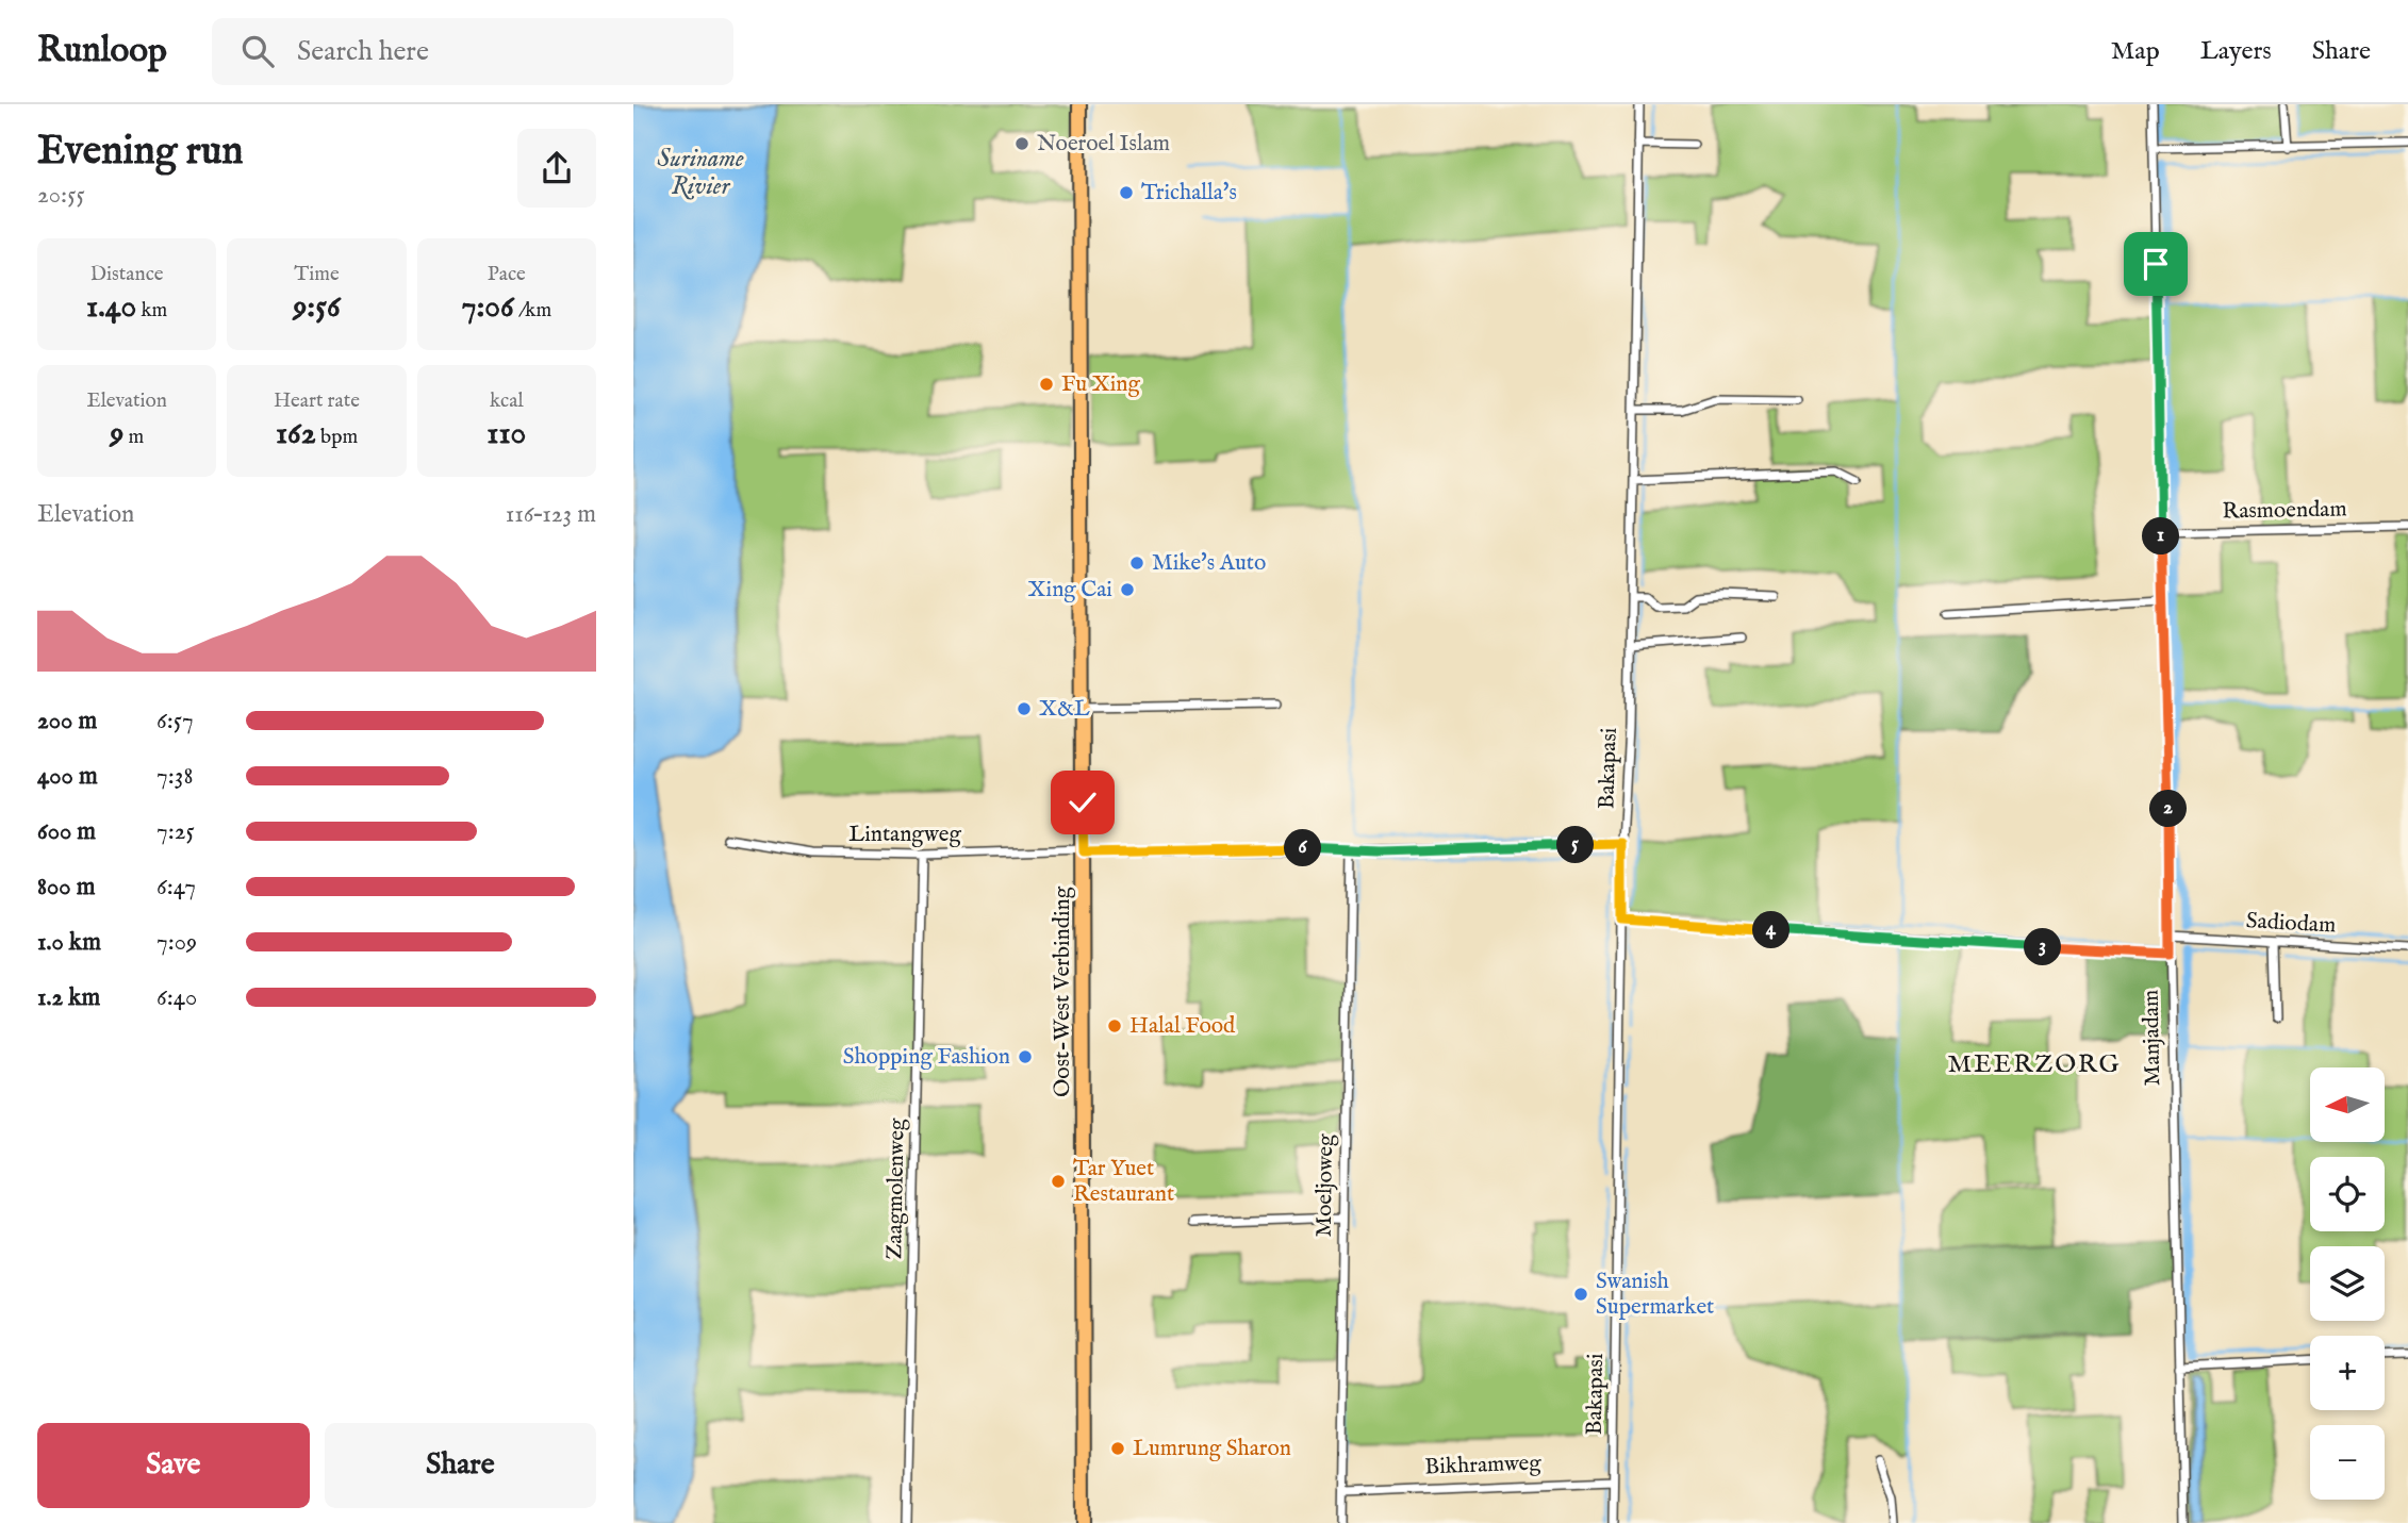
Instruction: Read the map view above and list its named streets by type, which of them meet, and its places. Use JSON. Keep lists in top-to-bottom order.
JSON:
{
  "streets": {
    "main road": ["Oost-West Verbinding"],
    "street": [
      "Rasmoendam",
      "Bakapasi",
      "Lintangweg",
      "Sadiodam",
      "Manjadam",
      "Moeljoweg",
      "Zaagmolenweg",
      "Bikhramweg"
    ]
  },
  "crossings": [
    ["Rasmoendam", "Manjadam"],
    ["Bakapasi", "Lintangweg"],
    ["Bakapasi", "Bikhramweg"],
    ["Lintangweg", "Oost-West Verbinding"],
    ["Lintangweg", "Moeljoweg"],
    ["Lintangweg", "Zaagmolenweg"],
    ["Sadiodam", "Manjadam"],
    ["Moeljoweg", "Bikhramweg"]
  ],
  "districts": ["MEERZORG"],
  "water": ["Suriname Rivier"],
  "places": [
    "Noeroel Islam",
    "Trichalla's",
    "Fu Xing",
    "Mike's Auto",
    "Xing Cai",
    "X&L",
    "Halal Food",
    "Shopping Fashion",
    "Tar Yuet Restaurant",
    "Swanish Supermarket",
    "Lumrung Sharon"
  ],
  "north": "left",
  "page": {
    "header": "Runloop",
    "search": "Search here",
    "nav": ["Map", "Layers", "Share"],
    "heading": ["Evening run", "20:55"],
    "stats": [
      ["Distance", "1.40 km"],
      ["Time", "9:56"],
      ["Pace", "7:06 /km"],
      ["Elevation", "9 m"],
      ["Heart rate", "162 bpm"],
      ["kcal", "110"]
    ],
    "chart": ["Elevation", "116–123 m"],
    "pins": [
      "1",
      "2",
      "5",
      "6",
      "4",
      "3"
    ],
    "list": [
      {
        "name": "200 m",
        "note": "6:57"
      },
      {
        "name": "400 m",
        "note": "7:38"
      },
      {
        "name": "600 m",
        "note": "7:25"
      },
      {
        "name": "800 m",
        "note": "6:47"
      },
      {
        "name": "1.0 km",
        "note": "7:09"
      },
      {
        "name": "1.2 km",
        "note": "6:40"
      }
    ],
    "map_buttons": ["+", "−"],
    "buttons": ["Save", "Share"]
  }
}
